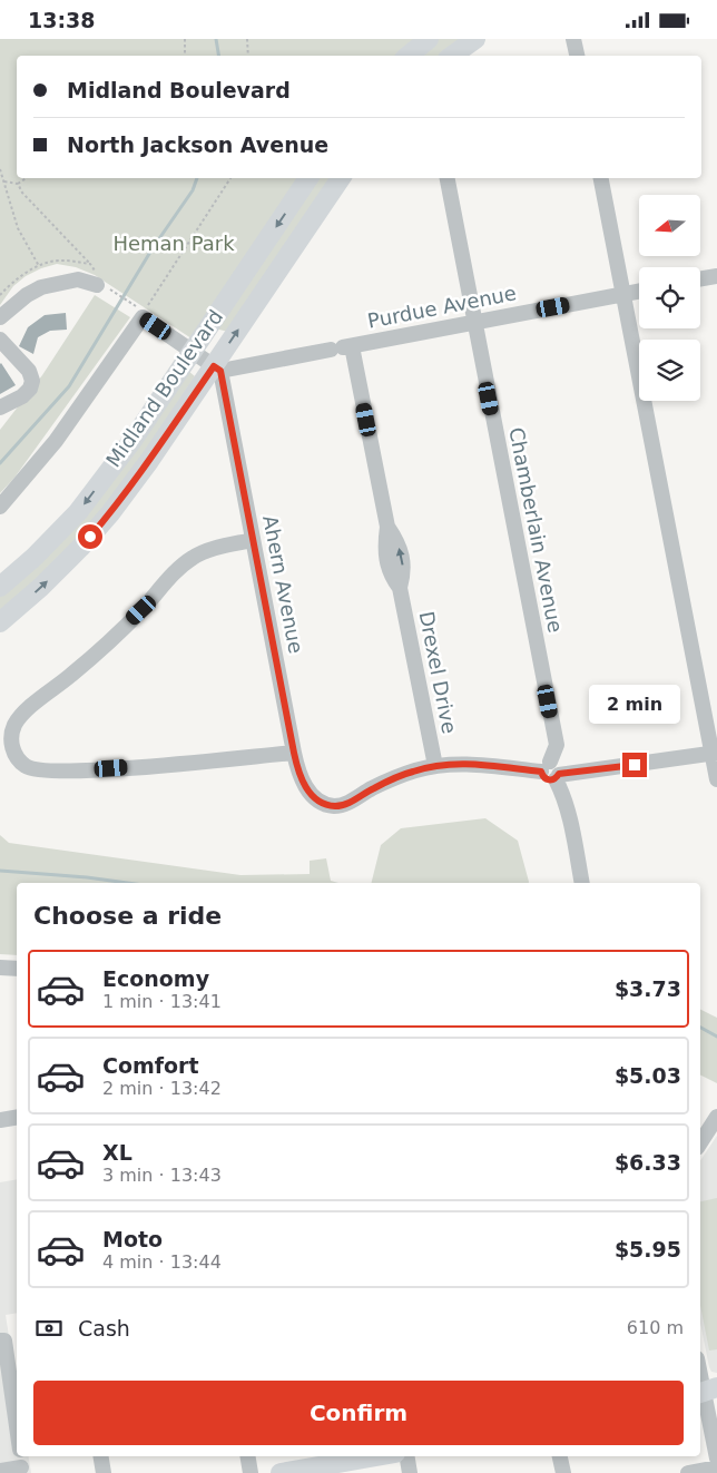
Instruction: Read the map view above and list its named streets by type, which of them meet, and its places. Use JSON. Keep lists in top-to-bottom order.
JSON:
{
  "streets": {
    "main road": ["Midland Boulevard"],
    "street": [
      "Purdue Avenue",
      "Chamberlain Avenue",
      "Ahern Avenue",
      "Drexel Drive"
    ]
  },
  "crossings": [
    ["Purdue Avenue", "Midland Boulevard"],
    ["Purdue Avenue", "Chamberlain Avenue"],
    ["Purdue Avenue", "Ahern Avenue"],
    ["Purdue Avenue", "Drexel Drive"],
    ["Midland Boulevard", "Ahern Avenue"],
    ["Ahern Avenue", "Drexel Drive"]
  ],
  "parks": ["Heman Park"],
  "north": "left",
  "page": {
    "status": "13:38",
    "banner": ["Midland Boulevard", "North Jackson Avenue"],
    "bubble": "2 min",
    "heading": "Choose a ride",
    "list": [
      {
        "name": "Economy",
        "note": "1 min · 13:41",
        "value": "$3.73"
      },
      {
        "name": "Comfort",
        "note": "2 min · 13:42",
        "value": "$5.03"
      },
      {
        "name": "XL",
        "note": "3 min · 13:43",
        "value": "$6.33"
      },
      {
        "name": "Moto",
        "note": "4 min · 13:44",
        "value": "$5.95"
      }
    ],
    "pay": ["Cash", "610 m"],
    "buttons": "Confirm"
  }
}
